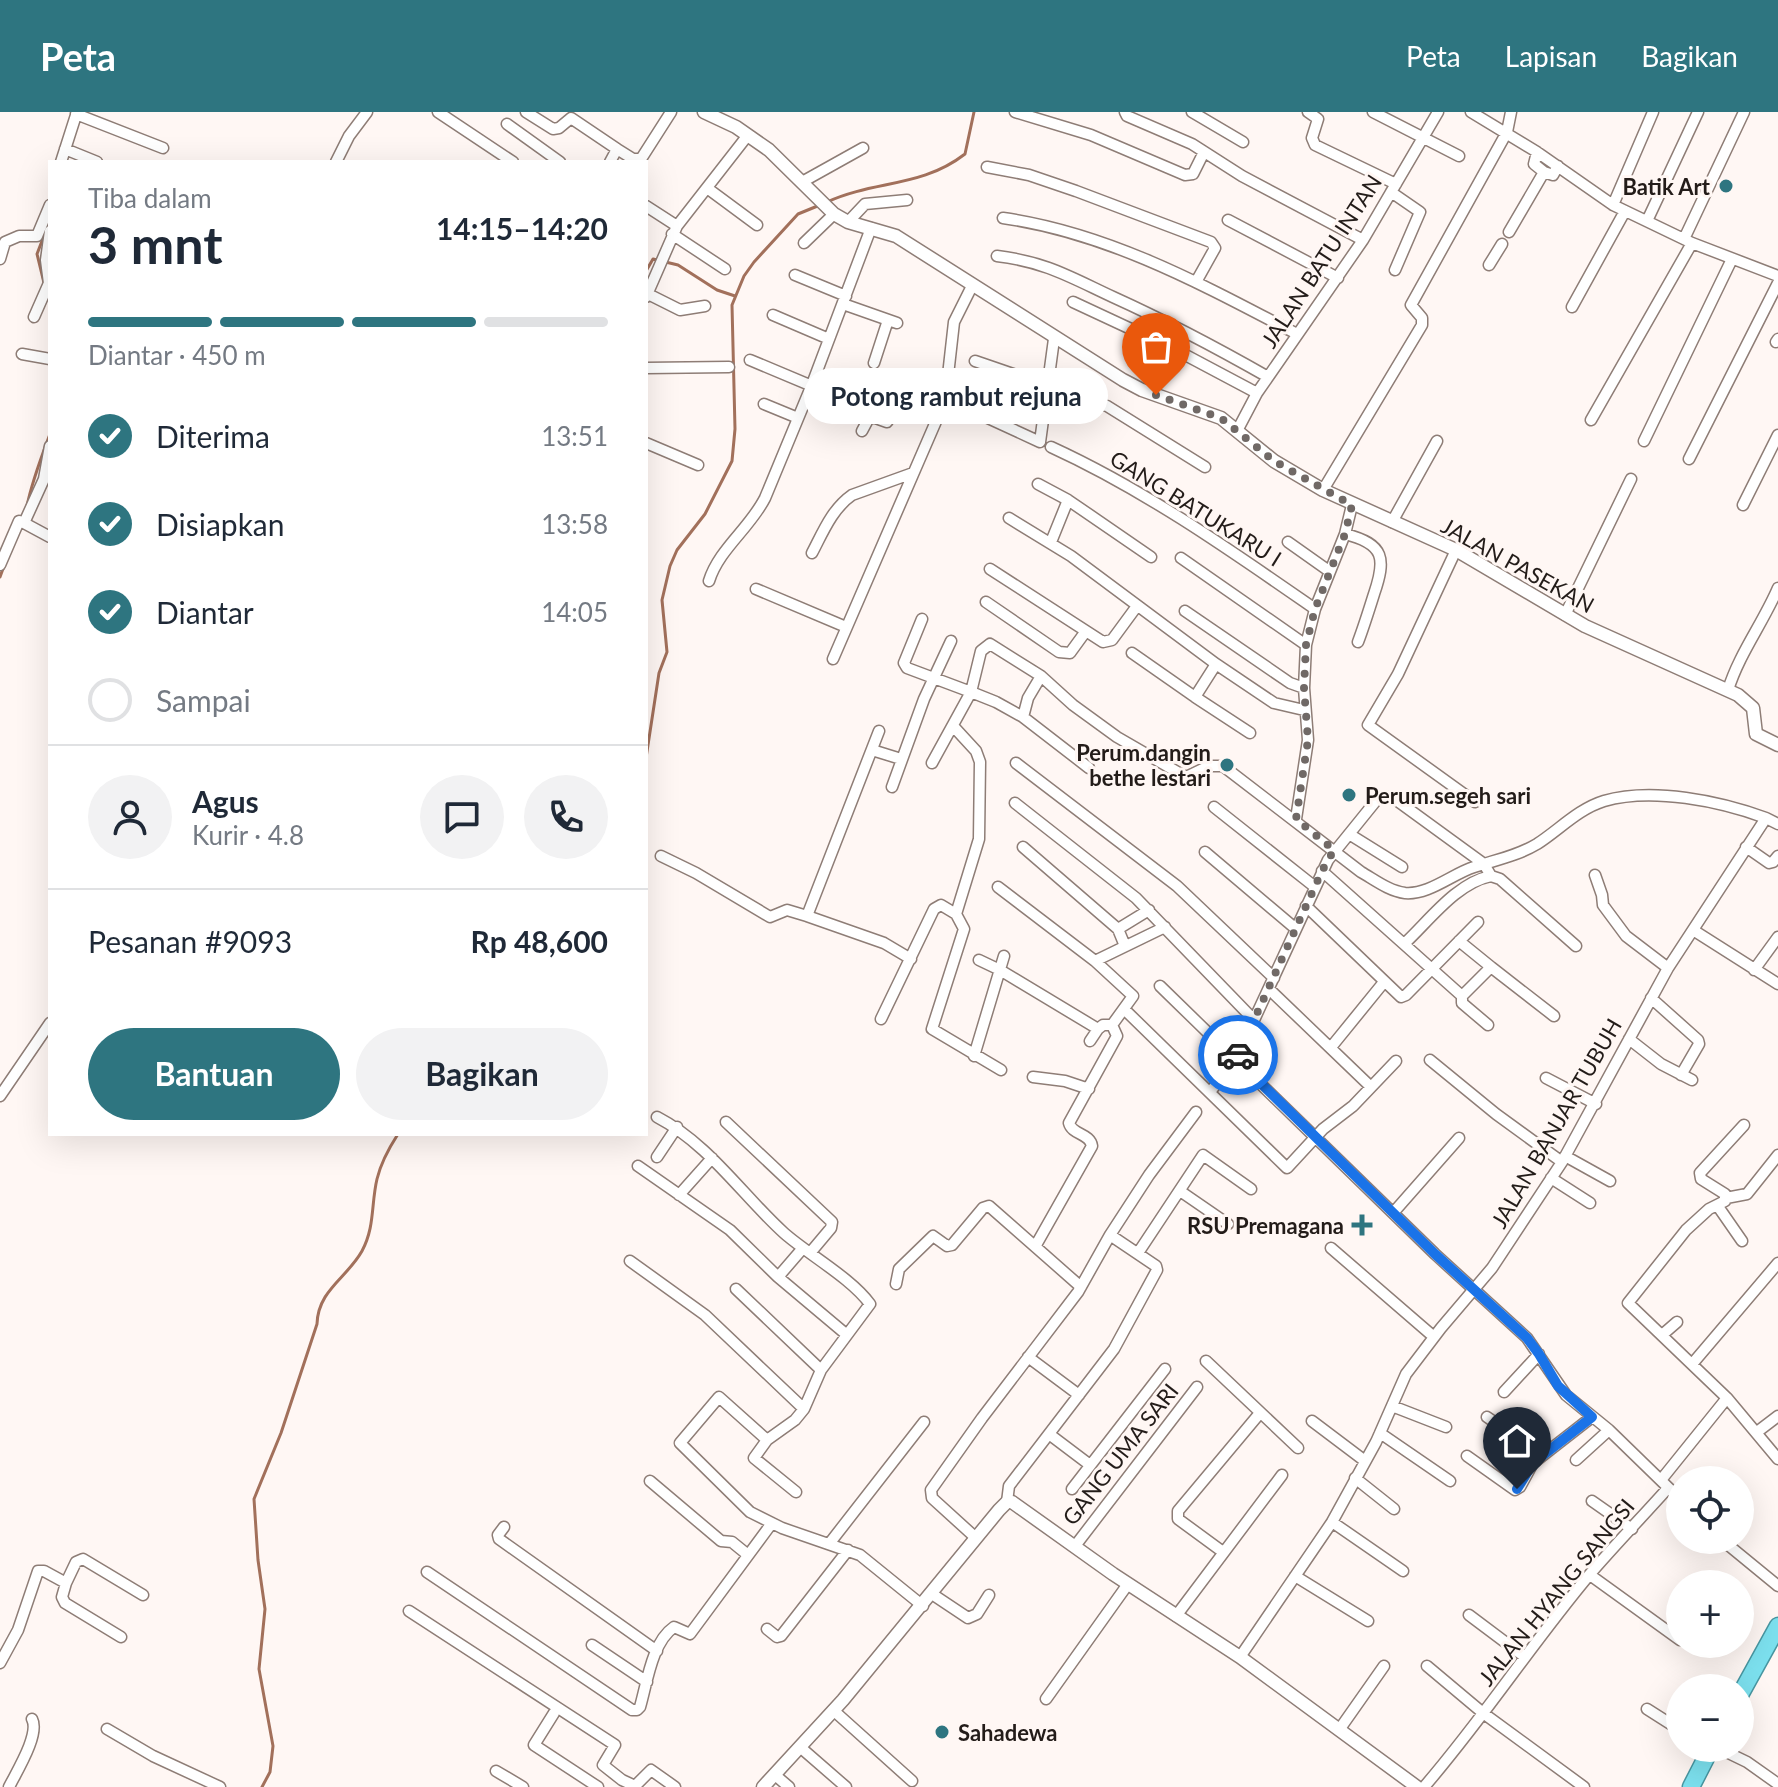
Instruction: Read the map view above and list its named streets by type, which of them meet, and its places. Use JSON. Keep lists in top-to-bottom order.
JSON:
{
  "streets": {
    "street": [
      "JALAN BATU INTAN",
      "GANG BATUKARU I",
      "JALAN PASEKAN",
      "JALAN BANJAR TUBUH",
      "GANG UMA SARI",
      "JALAN HYANG SANGSI"
    ]
  },
  "crossings": [
    ["JALAN BATU INTAN", "JALAN PASEKAN"]
  ],
  "places": {
    "other": [
      "Batik Art",
      "Potong rambut rejuna",
      "Perum.dangin bethe lestari",
      "Perum.segeh sari",
      "Sahadewa"
    ],
    "health": ["RSU Premagana"]
  },
  "page": {
    "header": "Peta",
    "nav": ["Peta", "Lapisan", "Bagikan"],
    "heading": ["3 mnt", "Tiba dalam", "14:15–14:20"],
    "panel": [
      "Agus",
      "Kurir · 4.8",
      "Pesanan #9093",
      "Rp 48,600"
    ],
    "bar": "Diantar · 450 m",
    "bubble": "Potong rambut rejuna",
    "list": [
      ["Diterima", "13:51"],
      ["Disiapkan", "13:58"],
      ["Diantar", "14:05"],
      "Sampai"
    ],
    "buttons": ["Bantuan", "Bagikan"],
    "map_buttons": ["+", "−"]
  }
}
